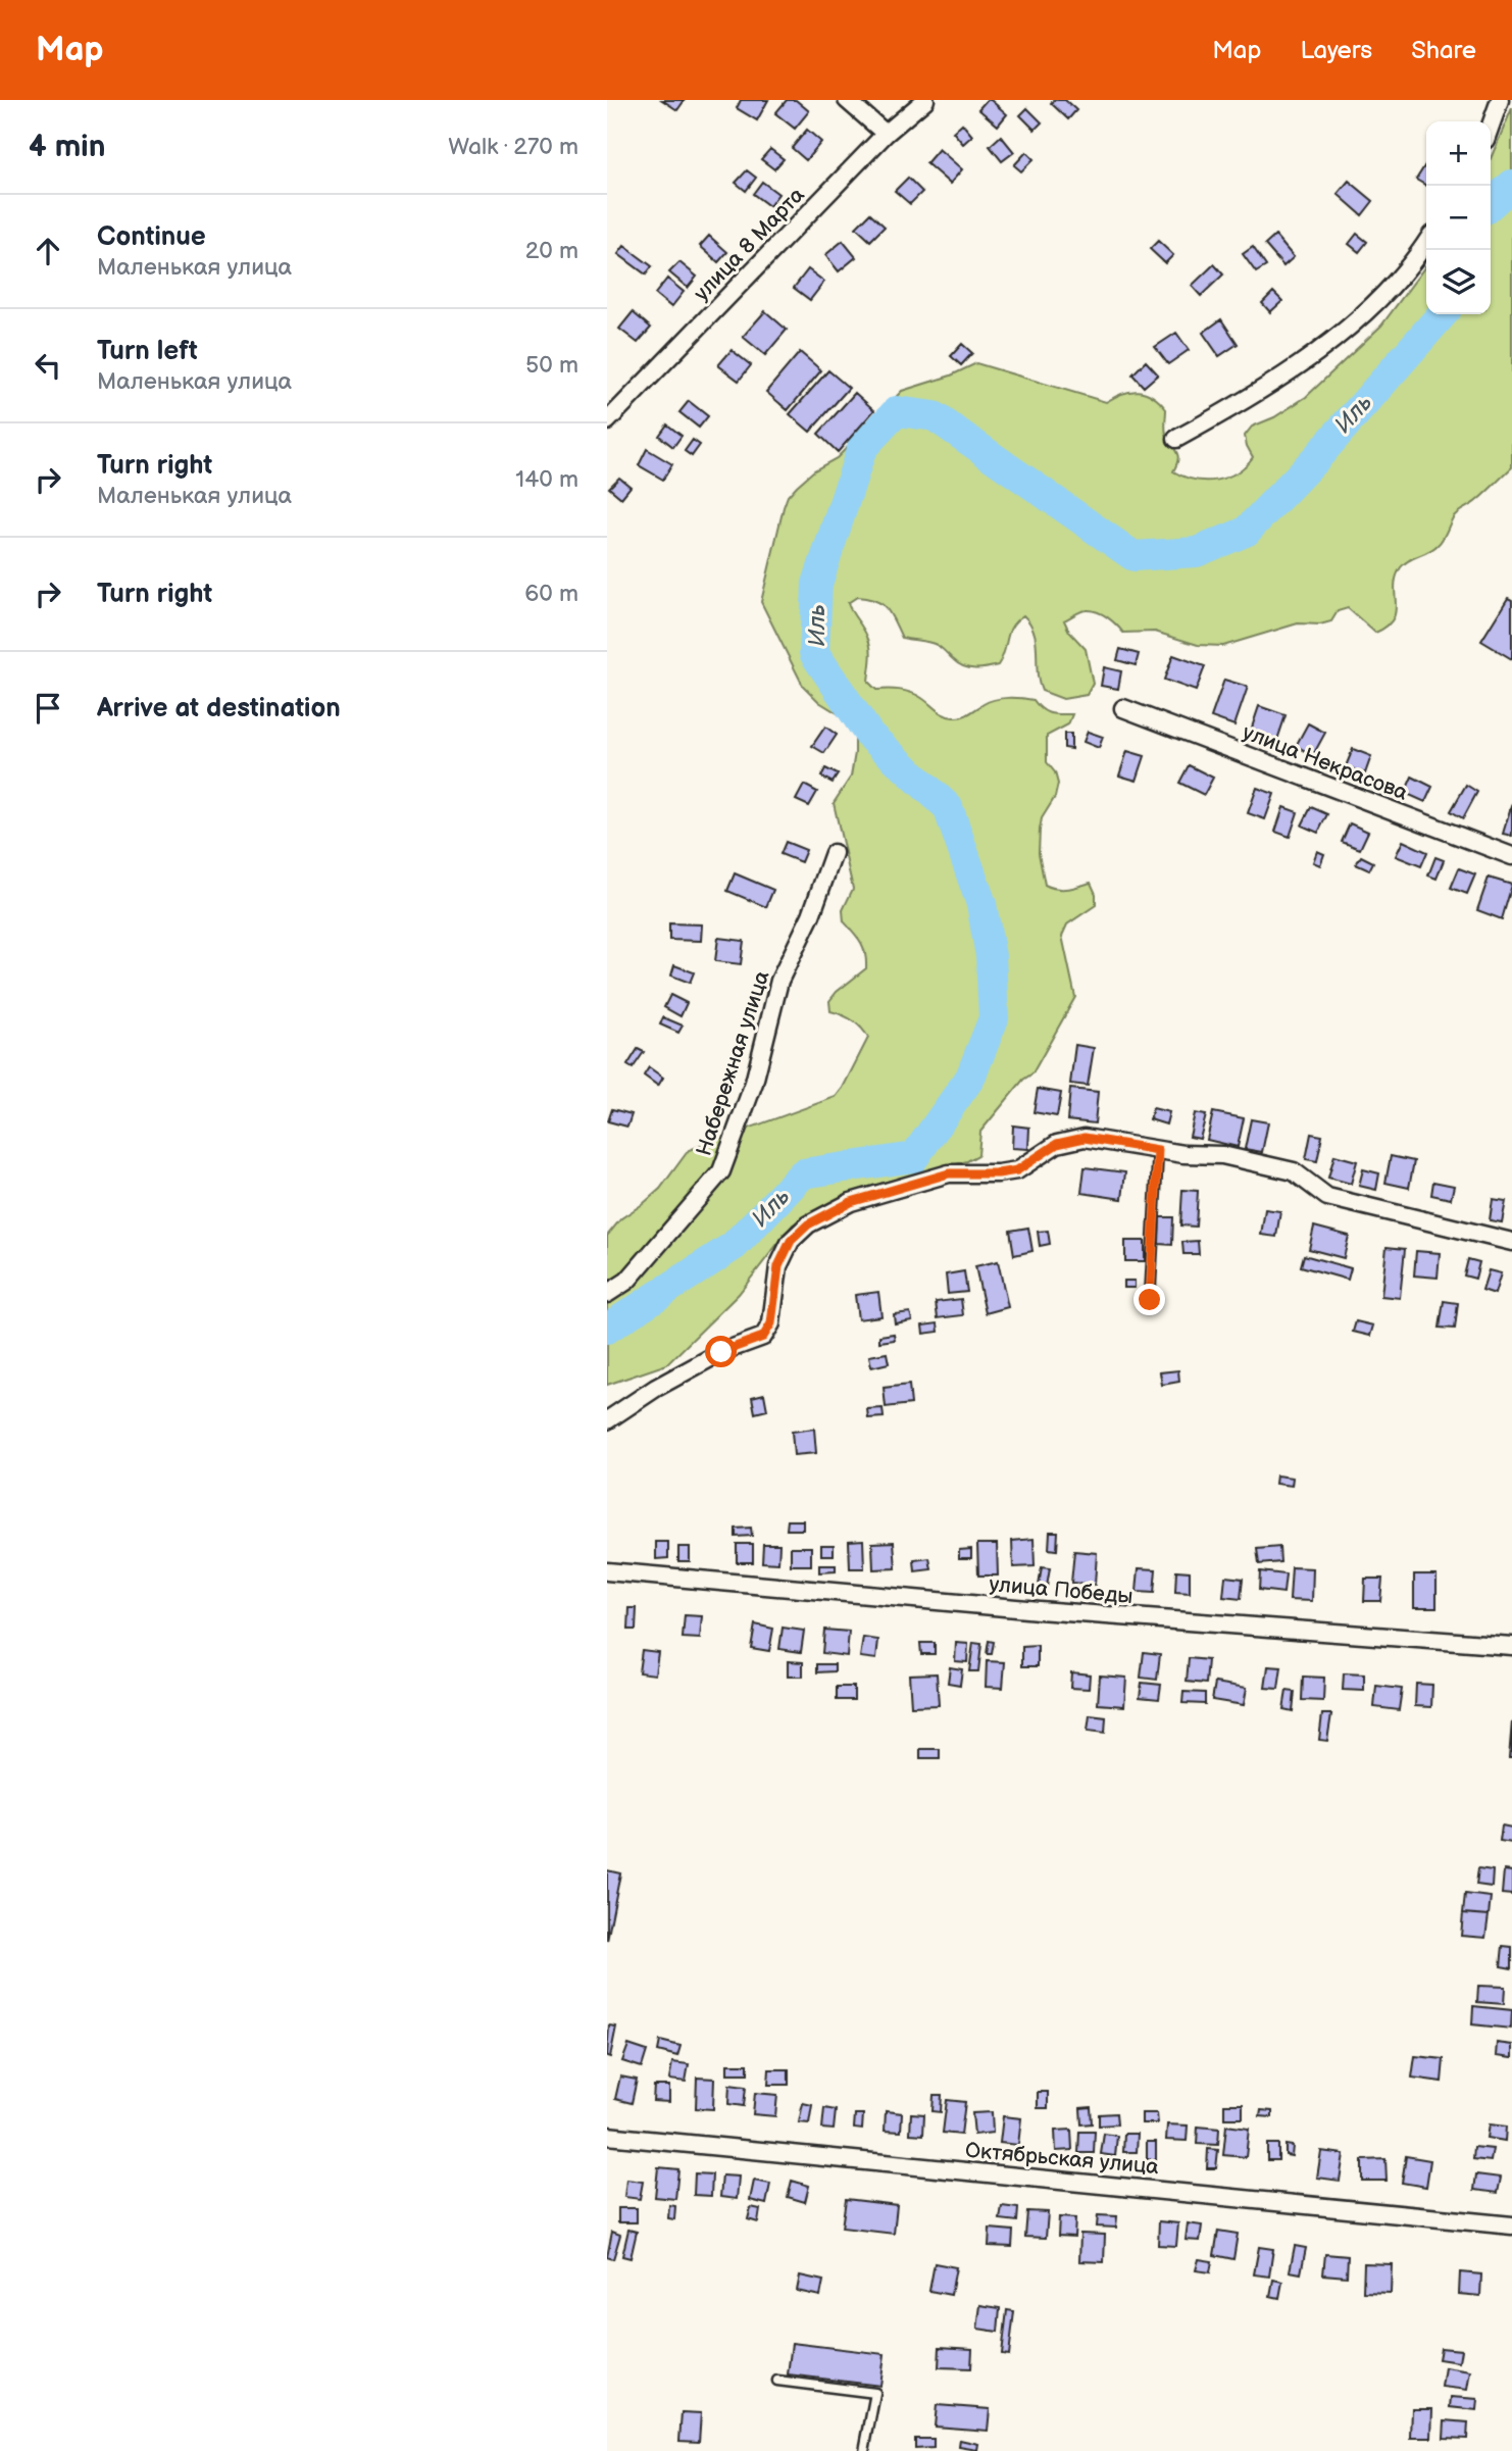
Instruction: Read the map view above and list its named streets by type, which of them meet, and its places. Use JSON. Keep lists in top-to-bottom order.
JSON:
{
  "streets": {
    "street": [
      "улица 8 Марта",
      "улица Некрасова",
      "Набережная улица",
      "улица Победы",
      "Октябрьская улица"
    ]
  },
  "water": ["Иль"],
  "page": {
    "header": "Map",
    "nav": ["Map", "Layers", "Share"],
    "heading": ["4 min", "Walk · 270 m"],
    "map_buttons": ["+", "−"],
    "list": [
      ["Continue", "Маленькая улица", "20 m"],
      ["Turn left", "Маленькая улица", "50 m"],
      ["Turn right", "Маленькая улица", "140 m"],
      ["Turn right", "60 m"],
      "Arrive at destination"
    ]
  }
}
